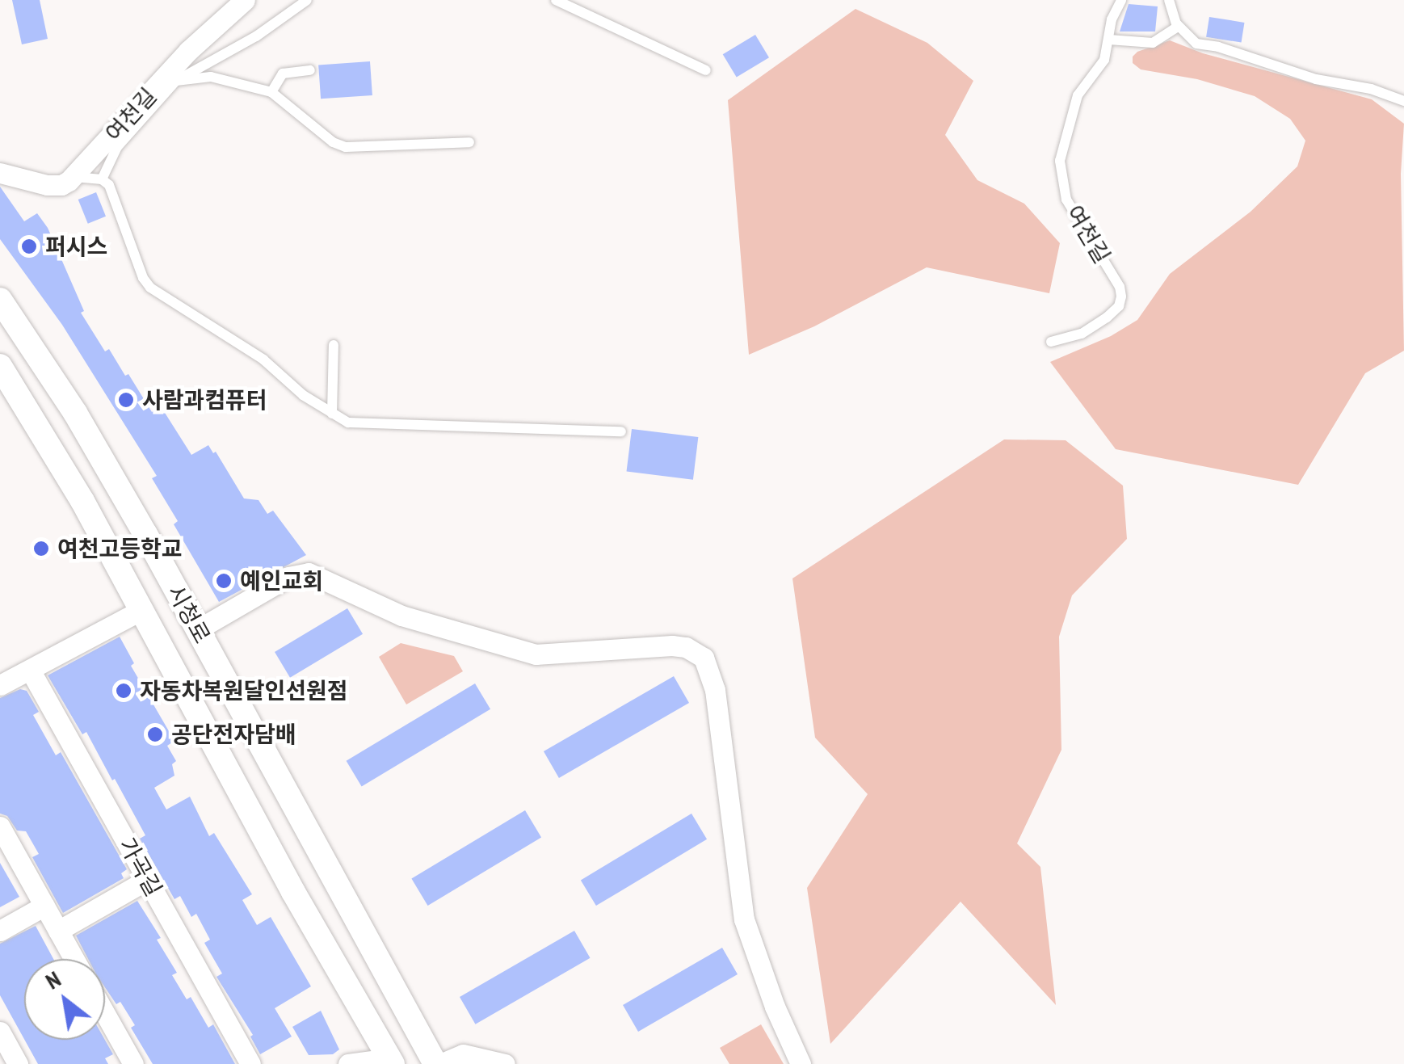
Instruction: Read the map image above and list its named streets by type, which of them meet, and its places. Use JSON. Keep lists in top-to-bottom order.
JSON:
{
  "streets": {
    "street": ["여천길", "시청로", "가곡길"]
  },
  "places": [
    "퍼시스",
    "사람과컴퓨터",
    "여천고등학교",
    "예인교회",
    "자동차복원달인선원점",
    "공단전자담배"
  ],
  "north": "top left"
}
